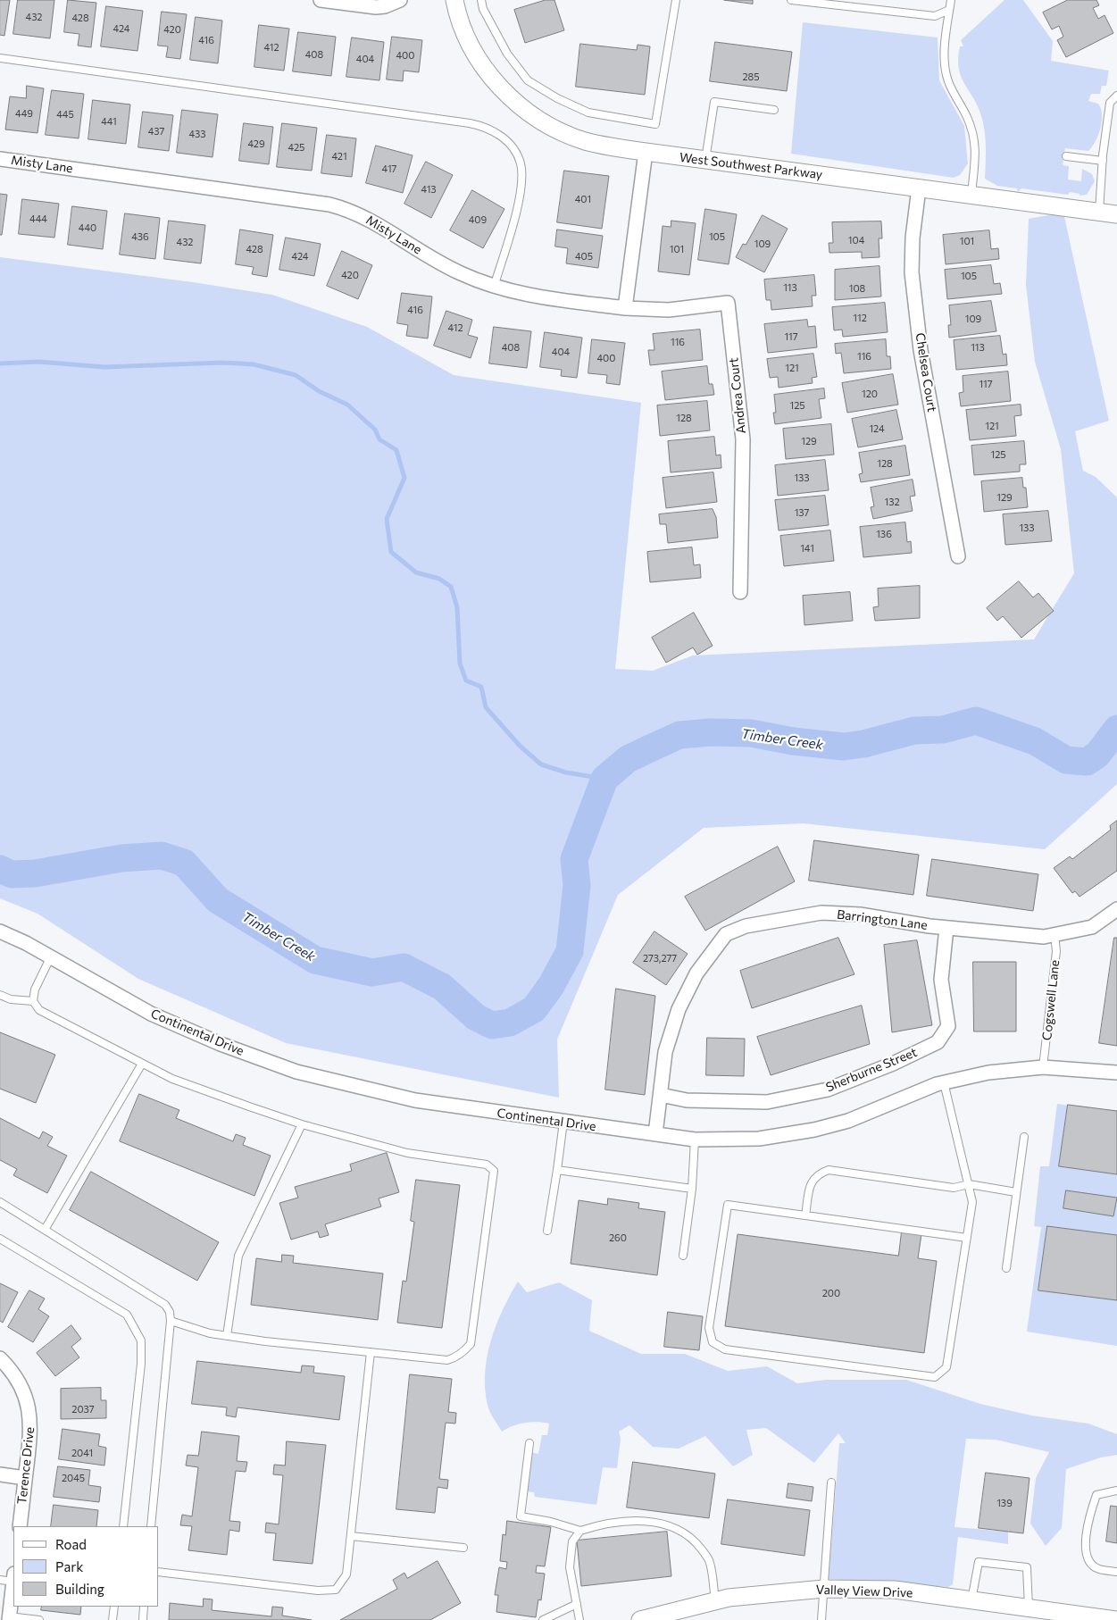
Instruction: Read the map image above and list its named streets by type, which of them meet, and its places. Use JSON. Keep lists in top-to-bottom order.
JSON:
{
  "streets": {
    "street": [
      "Misty Lane",
      "West Southwest Parkway",
      "Chelsea Court",
      "Andrea Court",
      "Barrington Lane",
      "Continental Drive",
      "Sherburne Street",
      "Terence Drive",
      "Valley View Drive"
    ],
    "lane": ["Cogswell Lane"]
  },
  "crossings": [
    ["Misty Lane", "Andrea Court"],
    ["West Southwest Parkway", "Chelsea Court"],
    ["Barrington Lane", "Cogswell Lane"],
    ["Barrington Lane", "Continental Drive"],
    ["Barrington Lane", "Sherburne Street"],
    ["Cogswell Lane", "Continental Drive"]
  ],
  "water": ["Timber Creek"],
  "house_numbers": [
    "432",
    "428",
    "424",
    "420",
    "416",
    "412",
    "408",
    "400",
    "404",
    "285",
    "449",
    "445",
    "441",
    "437",
    "433",
    "429",
    "425",
    "421",
    "417",
    "413",
    "401",
    "444",
    "409",
    "440",
    "436",
    "105",
    "104",
    "101",
    "432",
    "109",
    "428",
    "101",
    "424",
    "405",
    "420",
    "105",
    "113",
    "108",
    "416",
    "112",
    "109",
    "412",
    "117",
    "116",
    "408",
    "113",
    "404",
    "116",
    "400",
    "121",
    "117",
    "120",
    "125",
    "128",
    "121",
    "124",
    "129",
    "125",
    "128",
    "133",
    "129",
    "132",
    "137",
    "133",
    "136",
    "141",
    "273,277",
    "260",
    "200",
    "2037",
    "2041",
    "2045",
    "139"
  ],
  "legend": ["Road", "Park", "Building"]
}
